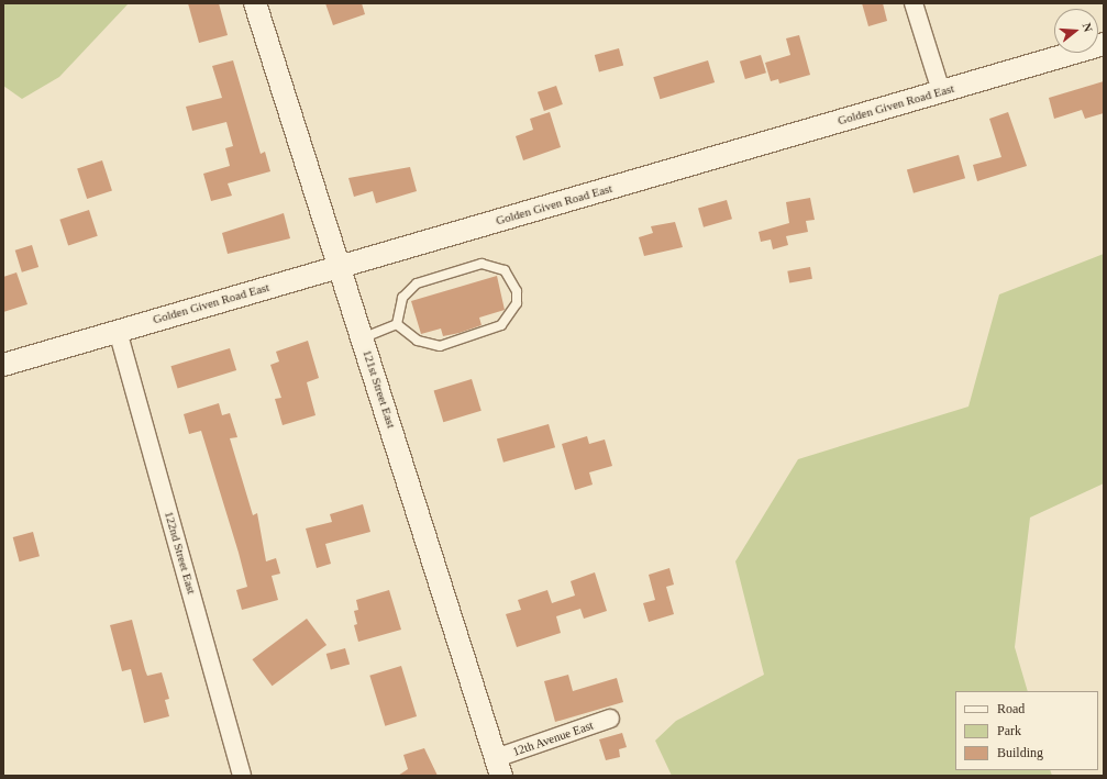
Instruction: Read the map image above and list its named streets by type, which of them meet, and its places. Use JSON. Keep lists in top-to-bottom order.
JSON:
{
  "streets": {
    "street": [
      "Golden Given Road East",
      "121st Street East",
      "122nd Street East",
      "12th Avenue East"
    ]
  },
  "crossings": [
    ["Golden Given Road East", "121st Street East"],
    ["Golden Given Road East", "122nd Street East"],
    ["121st Street East", "12th Avenue East"]
  ],
  "legend": ["Road", "Park", "Building"],
  "north": "right"
}
